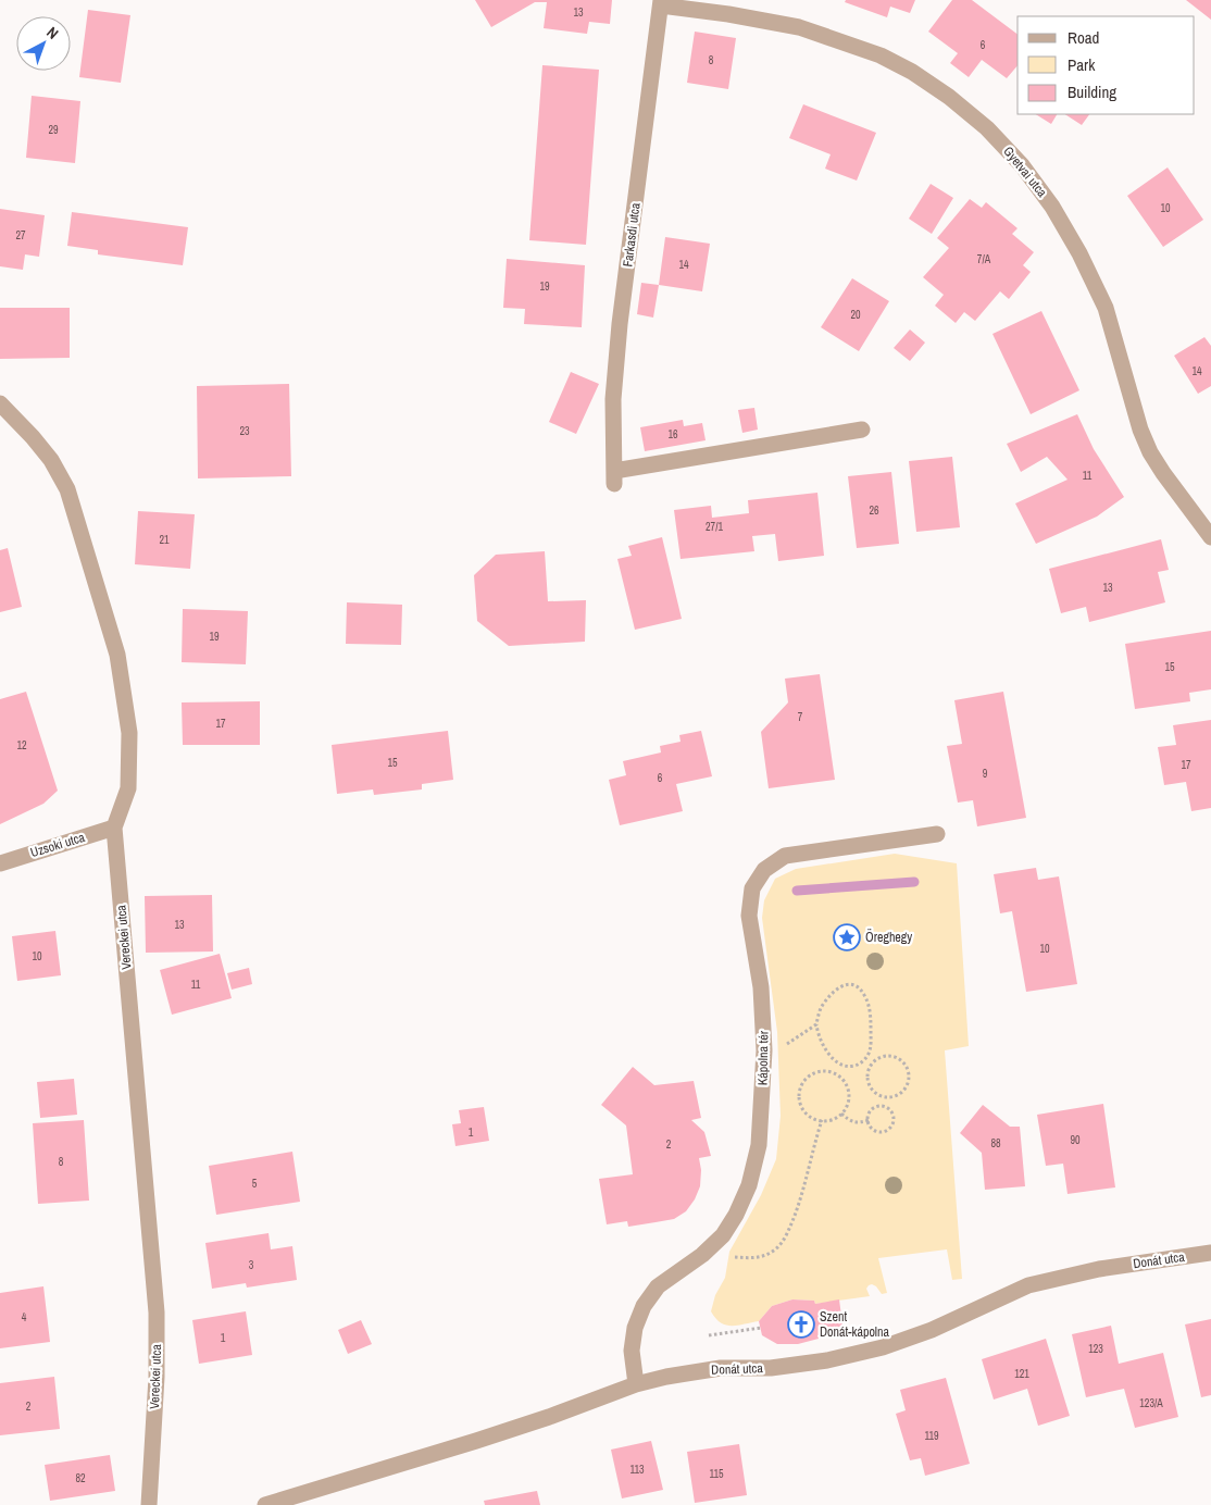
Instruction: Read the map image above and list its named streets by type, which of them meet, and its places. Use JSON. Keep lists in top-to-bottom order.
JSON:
{
  "streets": {
    "street": [
      "Gyetvai utca",
      "Farkasdi utca",
      "Uzsoki utca",
      "Vereckei utca",
      "Kápolna tér",
      "Donát utca"
    ]
  },
  "crossings": [
    ["Gyetvai utca", "Farkasdi utca"],
    ["Uzsoki utca", "Vereckei utca"],
    ["Kápolna tér", "Donát utca"]
  ],
  "places": {
    "place": ["Öreghegy"],
    "church": ["Szent Donát-kápolna"]
  },
  "house_numbers": [
    "13",
    "6",
    "8",
    "29",
    "10",
    "27",
    "7/A",
    "14",
    "19",
    "20",
    "14",
    "23",
    "16",
    "11",
    "26",
    "27/1",
    "21",
    "13",
    "19",
    "15",
    "7",
    "17",
    "12",
    "15",
    "17",
    "9",
    "6",
    "13",
    "10",
    "10",
    "11",
    "1",
    "90",
    "88",
    "2",
    "8",
    "5",
    "3",
    "4",
    "1",
    "123",
    "121",
    "123/A",
    "2",
    "119",
    "113",
    "115",
    "82"
  ],
  "legend": ["Road", "Park", "Building"],
  "north": "top right"
}
